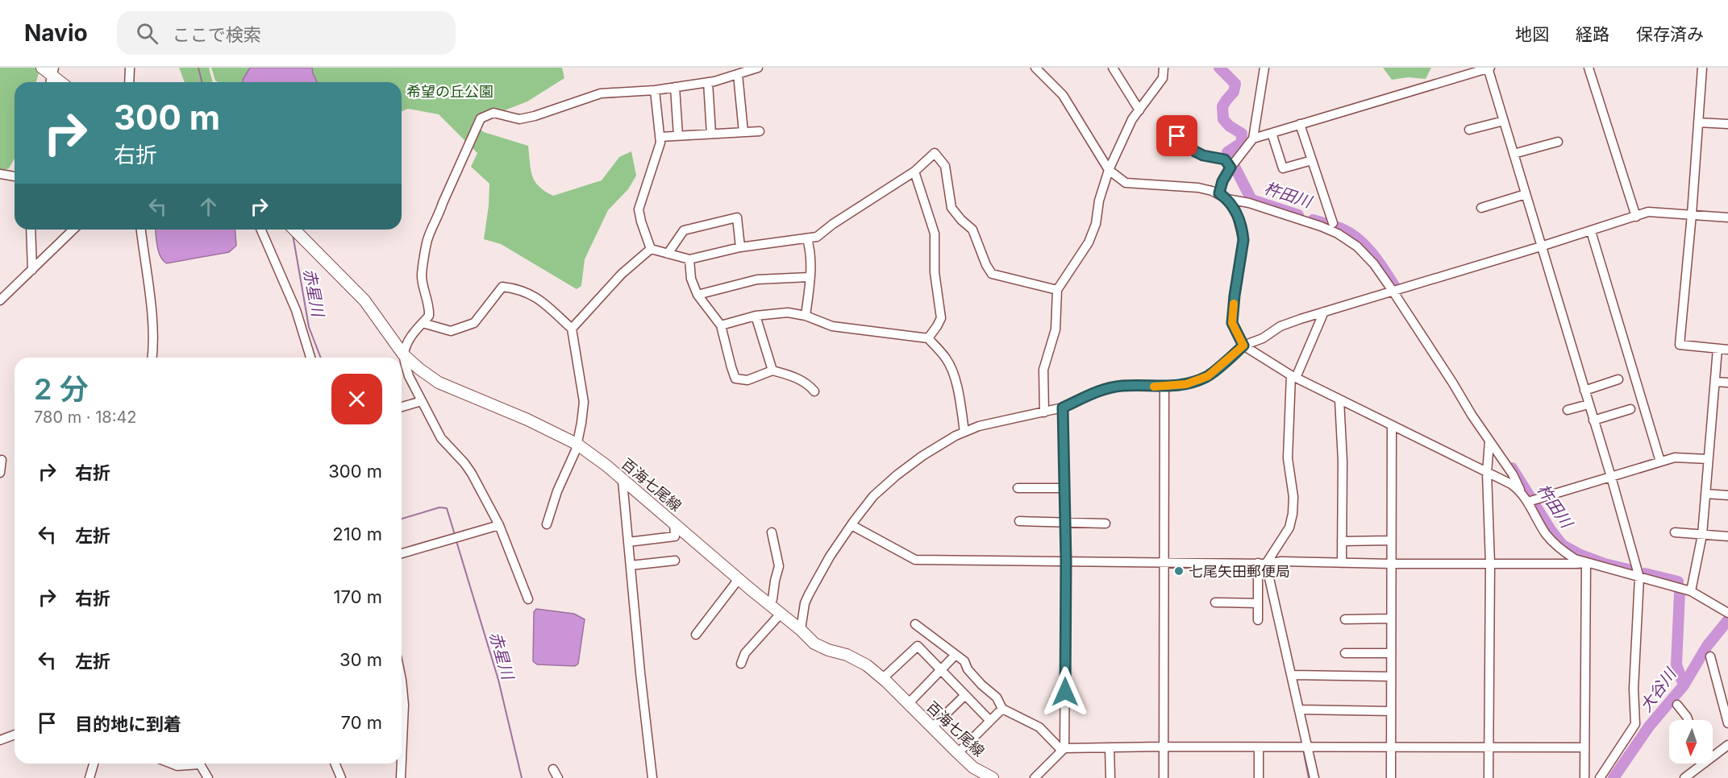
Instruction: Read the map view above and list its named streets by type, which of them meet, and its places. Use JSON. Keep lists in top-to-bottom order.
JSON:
{
  "streets": {
    "main road": ["百海七尾線"]
  },
  "water": ["杵田川", "赤星川", "大谷川"],
  "parks": ["希望の丘公園"],
  "places": ["七尾矢田郵便局"],
  "north": "bottom",
  "page": {
    "header": "Navio",
    "search": "ここで検索",
    "nav": ["地図", "経路", "保存済み"],
    "turn": ["300 m", "右折"],
    "heading": ["2 分", "780 m · 18:42"],
    "list": [
      {
        "name": "右折",
        "value": "300 m"
      },
      {
        "name": "左折",
        "value": "210 m"
      },
      {
        "name": "右折",
        "value": "170 m"
      },
      {
        "name": "左折",
        "value": "30 m"
      },
      {
        "name": "目的地に到着",
        "value": "70 m"
      }
    ]
  }
}
